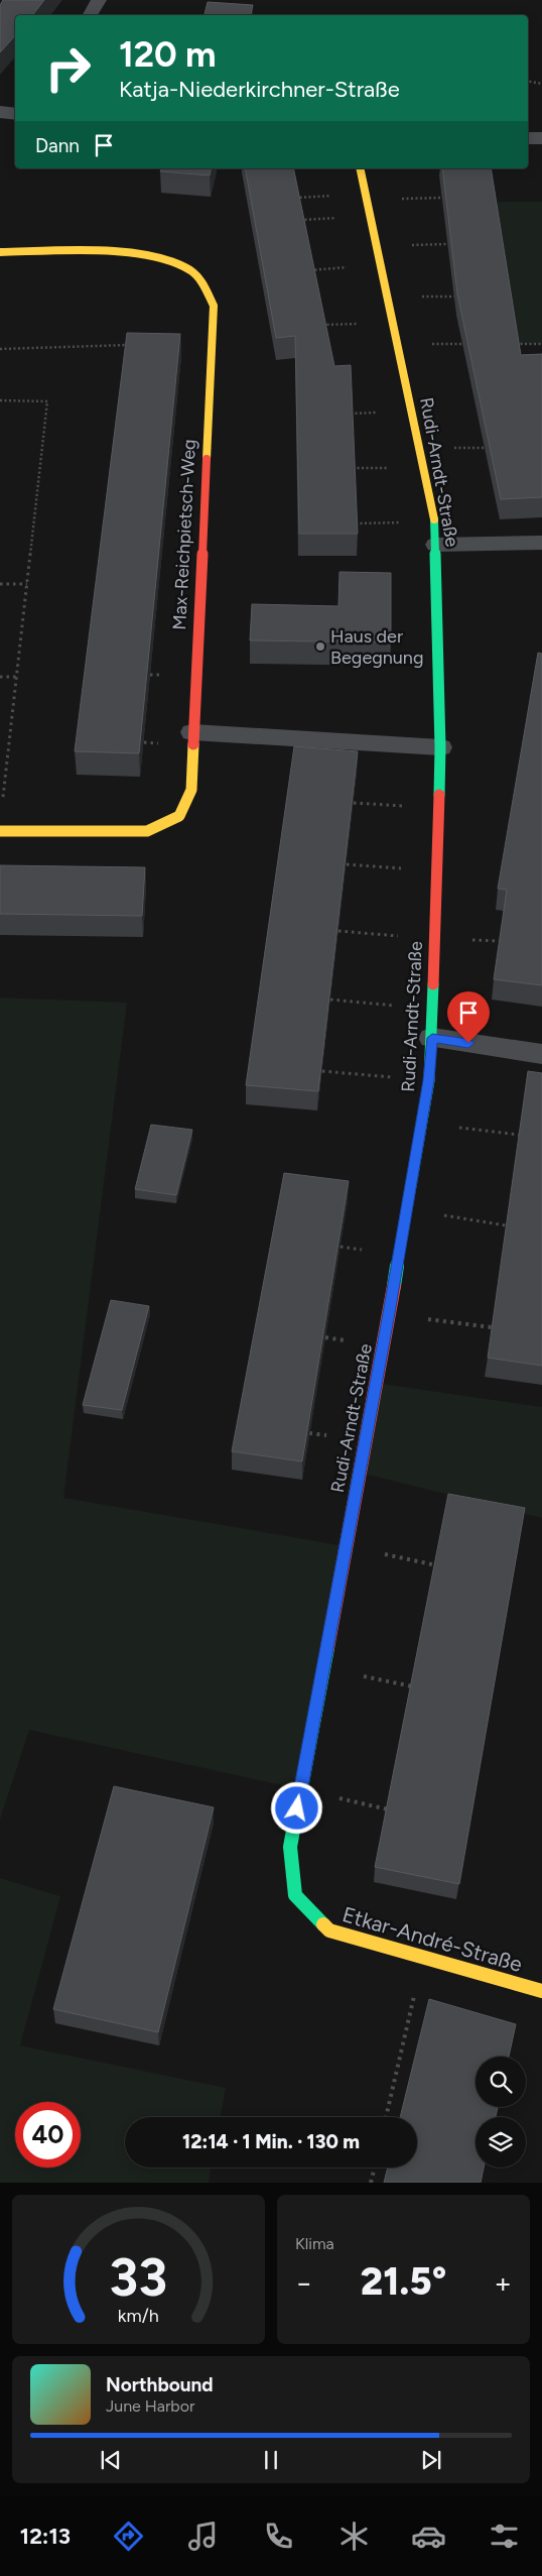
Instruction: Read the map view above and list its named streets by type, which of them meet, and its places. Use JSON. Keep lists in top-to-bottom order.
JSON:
{
  "streets": {
    "street": ["Rudi-Arndt-Straße", "Max-Reichpietsch-Weg", "Etkar-André-Straße"]
  },
  "crossings": [
    ["Rudi-Arndt-Straße", "Etkar-André-Straße"]
  ],
  "places": ["Haus der Begegnung"],
  "page": {
    "turn": ["120 m", "Katja-Niederkirchner-Straße"],
    "then": "Dann",
    "limit": "40",
    "trip": "12:14 · 1 Min. · 130 m",
    "tile": "Klima",
    "heat": ["−", "21.5°", "+"],
    "song": ["Northbound", "June Harbor"],
    "tabs": "12:13",
    "gauge": ["33", "km/h"]
  }
}
